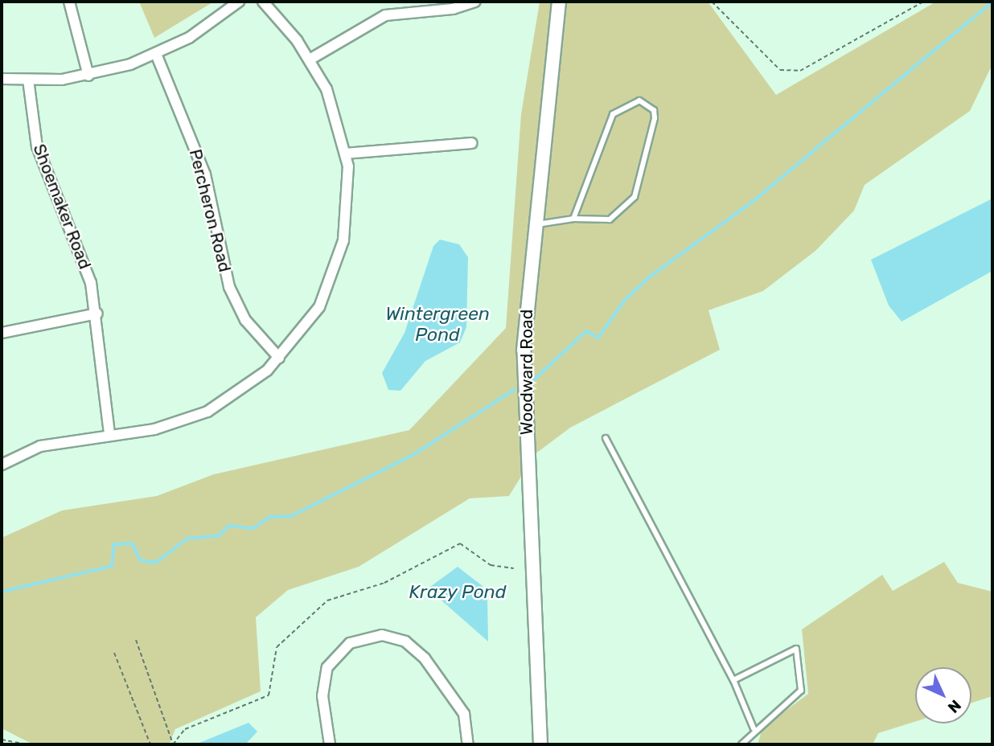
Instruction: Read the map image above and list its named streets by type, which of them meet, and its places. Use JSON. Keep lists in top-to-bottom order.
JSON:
{
  "streets": {
    "street": ["Shoemaker Road", "Percheron Road", "Woodward Road"]
  },
  "water": ["Wintergreen Pond", "Krazy Pond"],
  "north": "bottom right"
}
